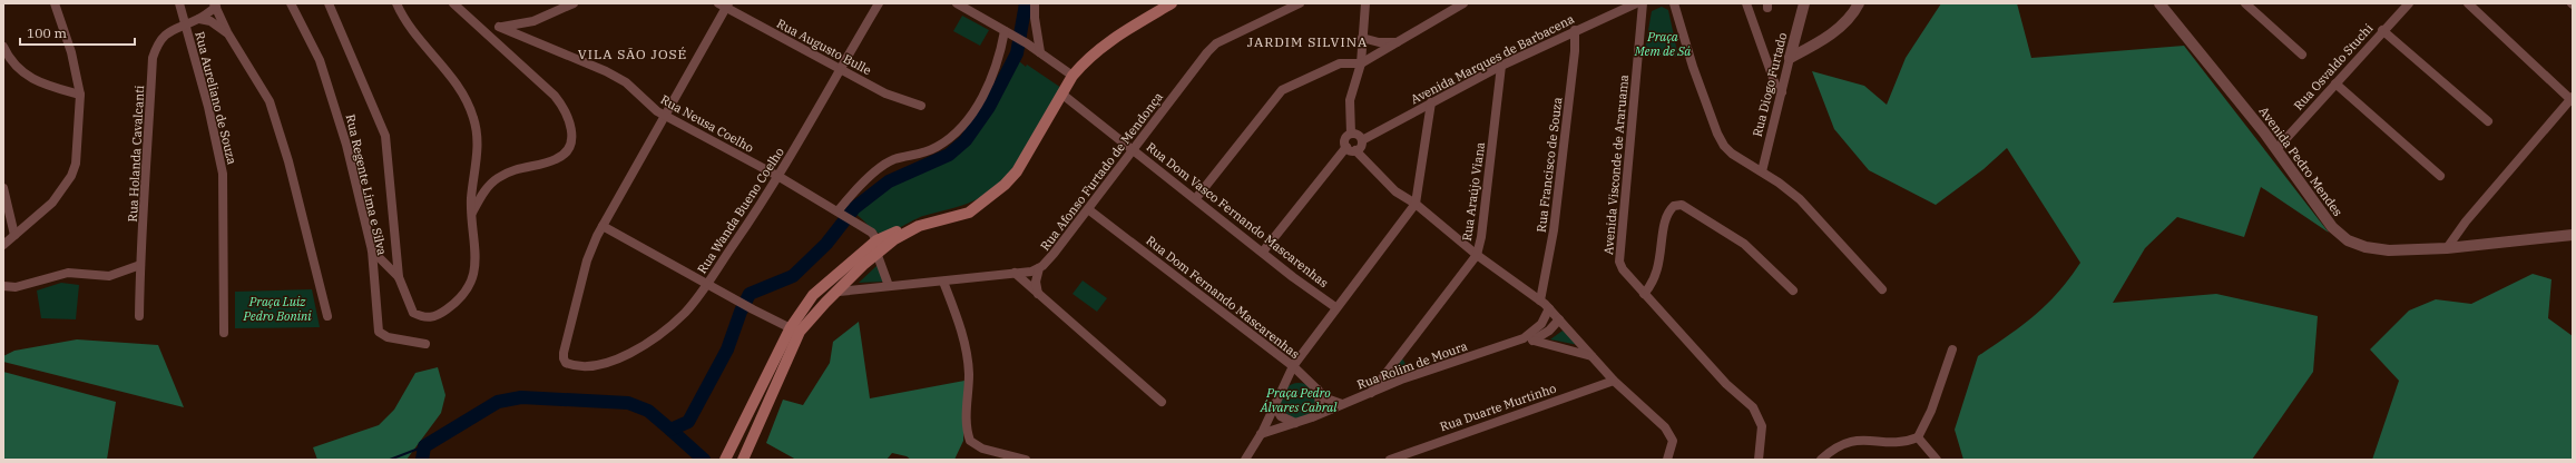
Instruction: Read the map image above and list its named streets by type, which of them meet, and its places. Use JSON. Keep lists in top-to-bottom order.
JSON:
{
  "streets": {
    "street": [
      "Rua Augusto Bulle",
      "Avenida Marques de Barbacena",
      "Rua Osvaldo Stuchi",
      "Rua Diogo Furtado",
      "Rua Aureliano de Souza",
      "Rua Neusa Coelho",
      "Rua Holanda Cavalcanti",
      "Avenida Pedro Mendes",
      "Rua Francisco de Souza",
      "Avenida Visconde de Araruama",
      "Rua Afonso Furtado de Mendonça",
      "Rua Regente Lima e Silva",
      "Rua Araújo Viana",
      "Rua Wanda Bueno Coelho",
      "Rua Dom Vasco Fernando Mascarenhas",
      "Rua Dom Fernando Mascarenhas",
      "Rua Rolim de Moura",
      "Rua Duarte Murtinho"
    ]
  },
  "crossings": [
    ["Rua Augusto Bulle", "Rua Wanda Bueno Coelho"],
    ["Avenida Marques de Barbacena", "Rua Francisco de Souza"],
    ["Avenida Marques de Barbacena", "Rua Araújo Viana"],
    ["Rua Osvaldo Stuchi", "Avenida Pedro Mendes"],
    ["Rua Aureliano de Souza", "Rua Holanda Cavalcanti"],
    ["Rua Neusa Coelho", "Rua Wanda Bueno Coelho"],
    ["Rua Afonso Furtado de Mendonça", "Rua Dom Vasco Fernando Mascarenhas"],
    ["Rua Afonso Furtado de Mendonça", "Rua Dom Fernando Mascarenhas"],
    ["Rua Araújo Viana", "Rua Rolim de Moura"],
    ["Rua Dom Fernando Mascarenhas", "Rua Rolim de Moura"]
  ],
  "districts": ["JARDIM SILVINA", "VILA SÃO JOSÉ"],
  "parks": ["Praça Mem de Sá", "Praça Luiz Pedro Bonini", "Praça Pedro Álvares Cabral"],
  "scale_bar": "100 m"
}
